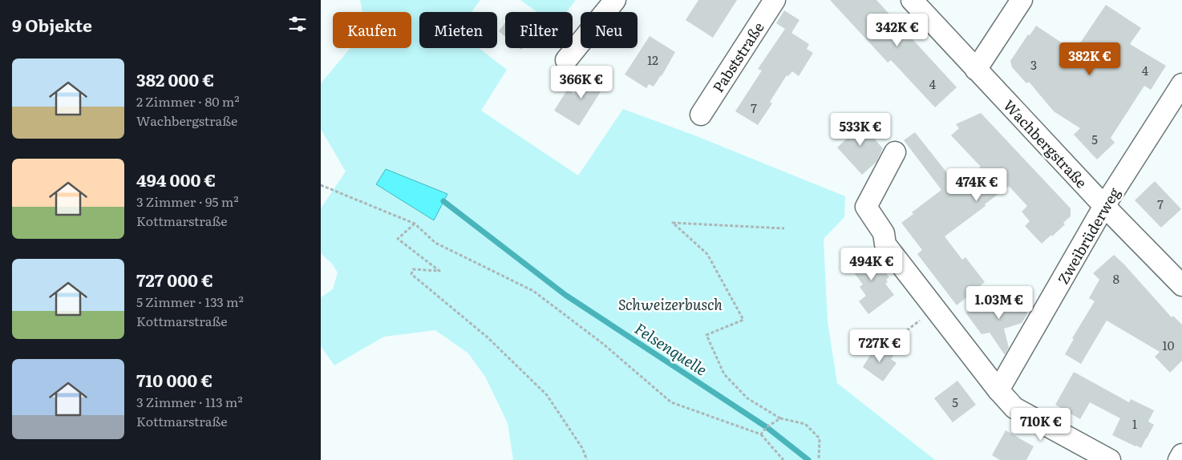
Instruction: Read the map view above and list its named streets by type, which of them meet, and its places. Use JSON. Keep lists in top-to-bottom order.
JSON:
{
  "streets": {
    "street": ["Pabststraße", "Wachbergstraße", "Zweibrüderweg"]
  },
  "crossings": [
    ["Wachbergstraße", "Zweibrüderweg"]
  ],
  "water": ["Felsenquelle"],
  "parks": ["Schweizerbusch"],
  "house_numbers": [
    "12",
    "3",
    "4",
    "4",
    "7",
    "5",
    "7",
    "8",
    "10",
    "5",
    "1"
  ],
  "page": {
    "heading": "9 Objekte",
    "chip": [
      "Kaufen",
      "Mieten",
      "Filter",
      "Neu"
    ],
    "price": [
      "342K €",
      "382K €",
      "366K €",
      "533K €",
      "474K €",
      "494K €",
      "1.03M €",
      "727K €",
      "710K €"
    ],
    "list": [
      {
        "name": "382 000 €",
        "note": "2 Zimmer · 80 m² · Wachbergstraße"
      },
      {
        "name": "494 000 €",
        "note": "3 Zimmer · 95 m² · Kottmarstraße"
      },
      {
        "name": "727 000 €",
        "note": "5 Zimmer · 133 m² · Kottmarstraße"
      },
      {
        "name": "710 000 €",
        "note": "3 Zimmer · 113 m² · Kottmarstraße"
      }
    ]
  }
}
